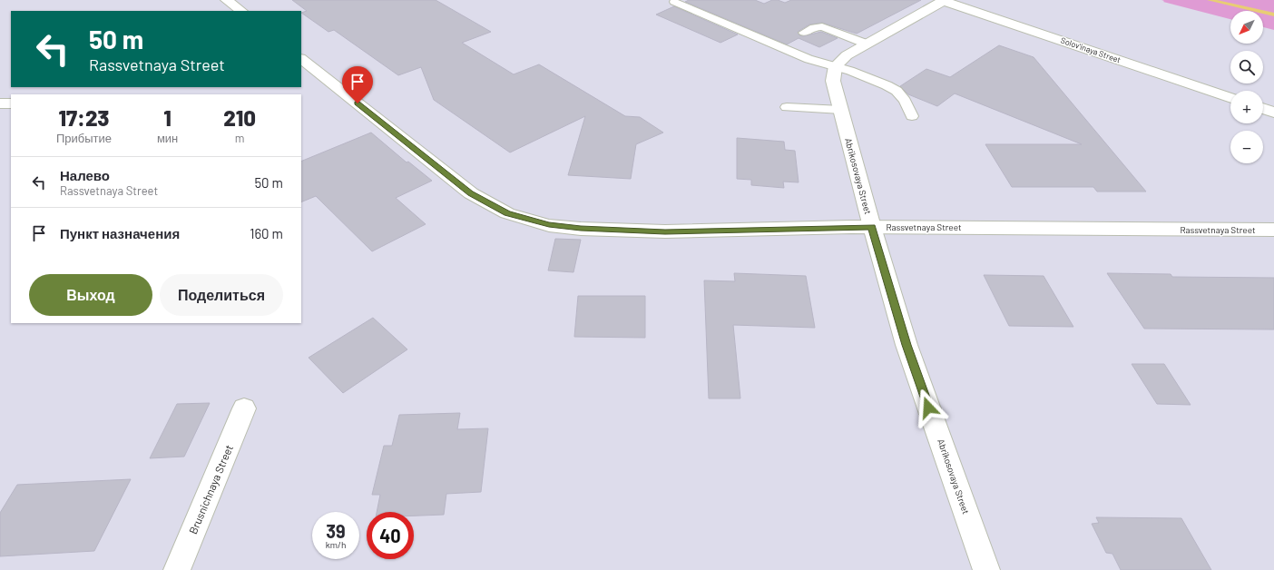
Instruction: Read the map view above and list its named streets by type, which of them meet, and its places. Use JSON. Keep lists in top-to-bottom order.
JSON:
{
  "streets": {
    "street": [
      "Solov'inaya Street",
      "Abrikosovaya Street",
      "Rassvetnaya Street",
      "Brusnichnaya Street"
    ]
  },
  "crossings": [
    ["Abrikosovaya Street", "Rassvetnaya Street"]
  ],
  "north": "bottom left",
  "page": {
    "map_buttons": ["+", "−"],
    "turn": ["50 m", "Rassvetnaya Street"],
    "eta": [
      "17:23",
      "Прибытие",
      "1",
      "мин",
      "210",
      "m"
    ],
    "list": [
      {
        "name": "Налево",
        "note": "Rassvetnaya Street",
        "value": "50 m"
      },
      {
        "name": "Пункт назначения",
        "value": "160 m"
      }
    ],
    "buttons": ["Выход", "Поделиться"],
    "speed": "39 km/h",
    "limit": "40"
  }
}
